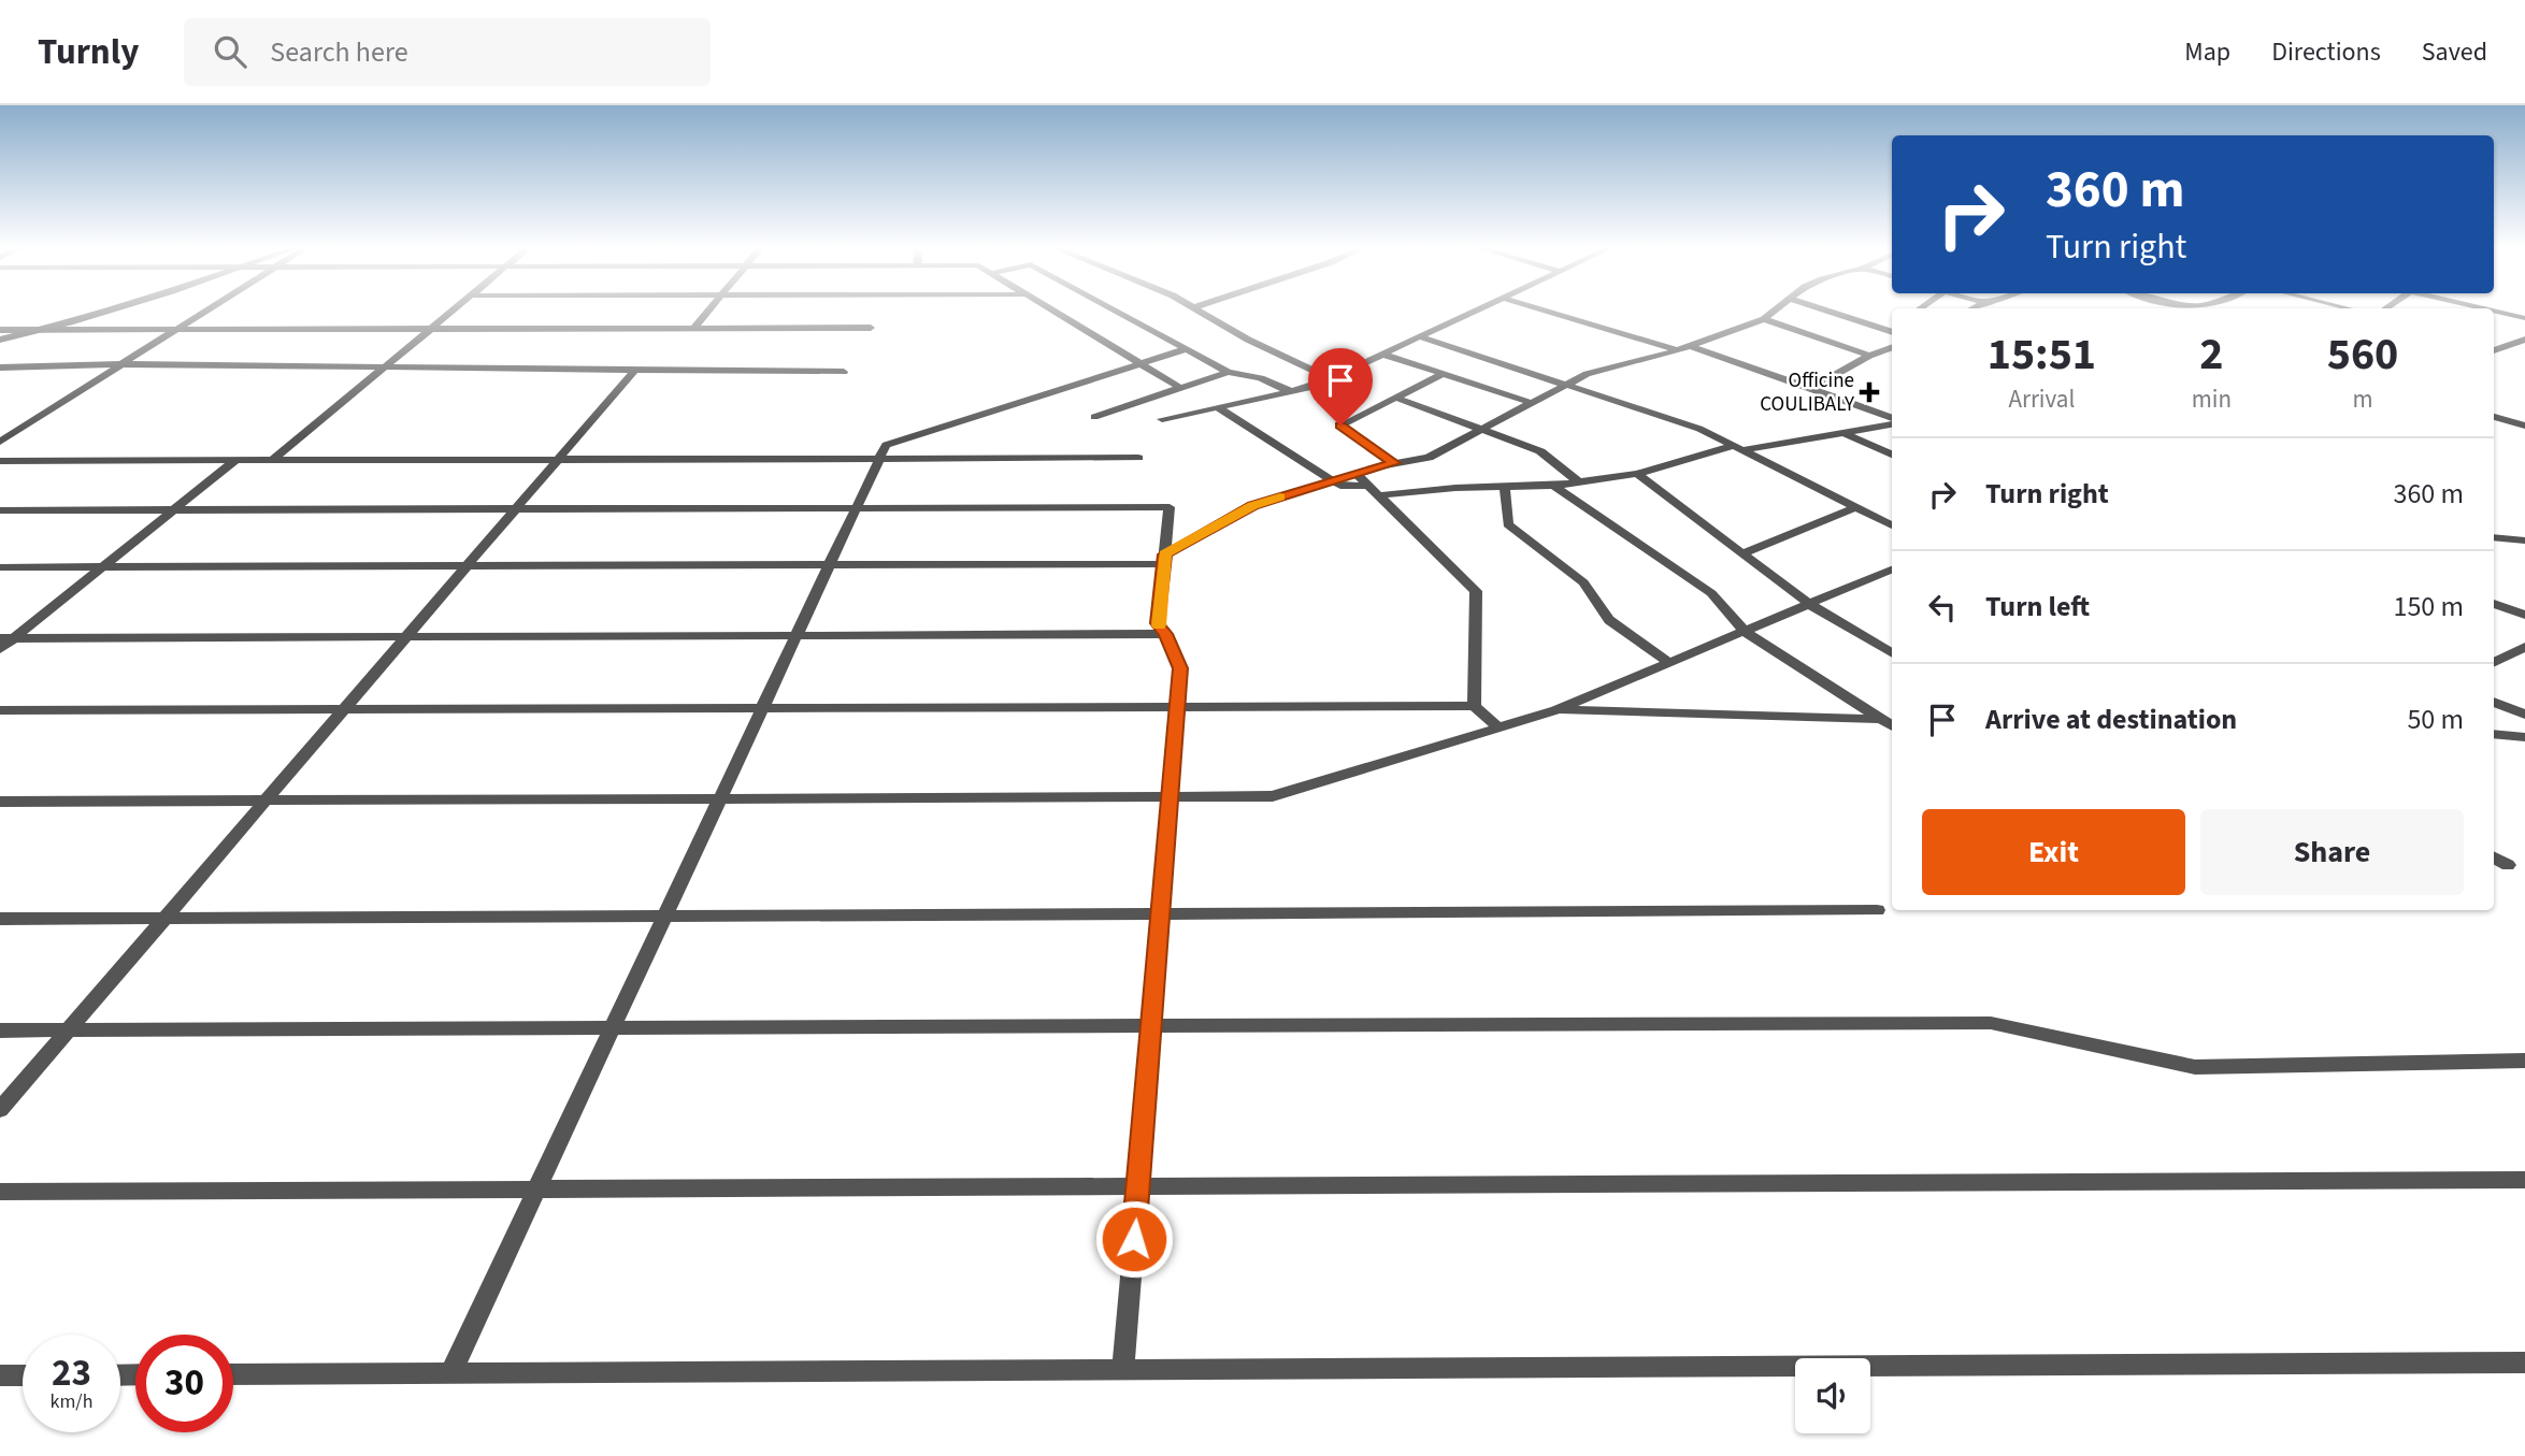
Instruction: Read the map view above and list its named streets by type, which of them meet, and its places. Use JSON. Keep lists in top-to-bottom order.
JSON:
{
  "places": {
    "health": ["Officine COULIBALY"]
  },
  "page": {
    "header": "Turnly",
    "search": "Search here",
    "nav": ["Map", "Directions", "Saved"],
    "turn": ["360 m", "Turn right"],
    "eta": [
      "15:51",
      "Arrival",
      "2",
      "min",
      "560",
      "m"
    ],
    "list": [
      {
        "name": "Turn right",
        "value": "360 m"
      },
      {
        "name": "Turn left",
        "value": "150 m"
      },
      {
        "name": "Arrive at destination",
        "value": "50 m"
      }
    ],
    "buttons": ["Exit", "Share"],
    "speed": "23 km/h",
    "limit": "30"
  }
}
